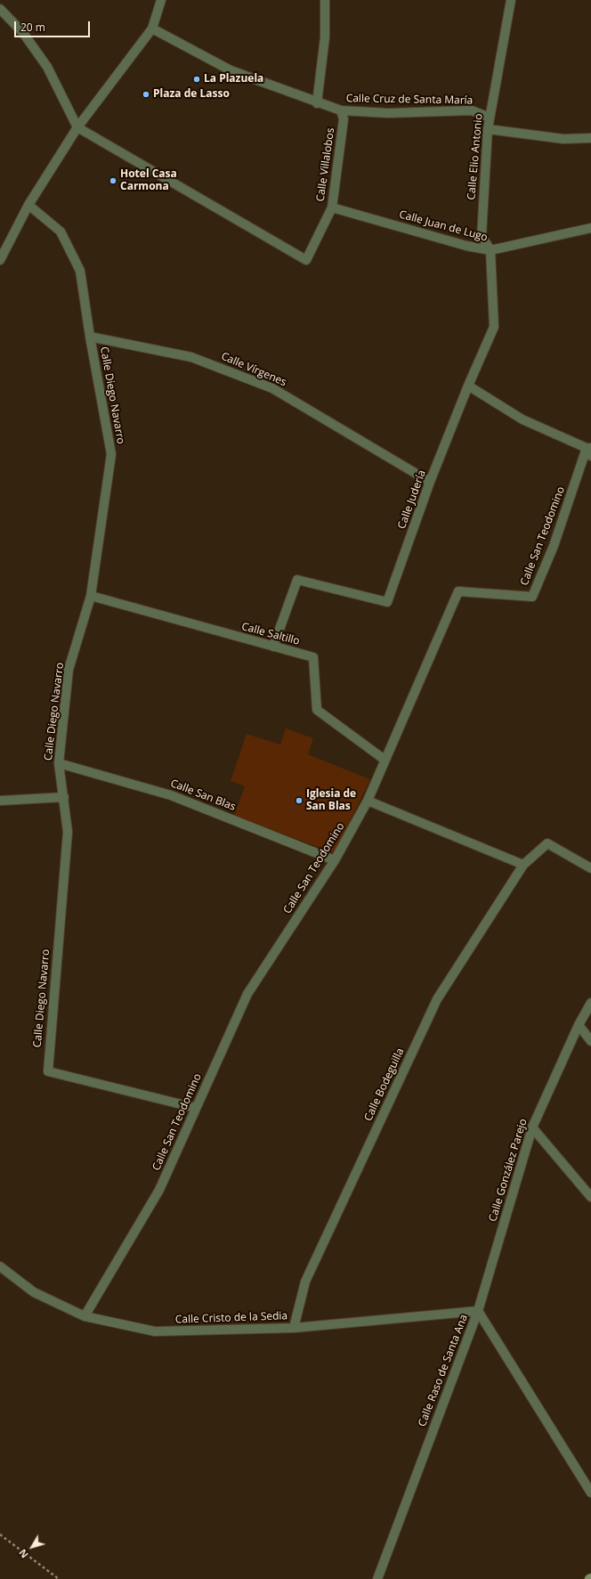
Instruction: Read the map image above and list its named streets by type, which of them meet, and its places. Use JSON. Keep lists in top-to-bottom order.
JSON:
{
  "streets": {
    "street": [
      "Calle Cruz de Santa María",
      "Calle Elio Antonio",
      "Calle Villalobos",
      "Calle Juan de Lugo",
      "Calle Vírgenes",
      "Calle Diego Navarro",
      "Calle Judería",
      "Calle San Teodomino",
      "Calle Saltillo",
      "Calle San Blas",
      "Calle Bodeguilla",
      "Calle González Parejo",
      "Calle Cristo de la Sedia",
      "Calle Raso de Santa Ana"
    ]
  },
  "crossings": [
    ["Calle Cruz de Santa María", "Calle Elio Antonio"],
    ["Calle Cruz de Santa María", "Calle Villalobos"],
    ["Calle Elio Antonio", "Calle Juan de Lugo"],
    ["Calle Elio Antonio", "Calle Judería"],
    ["Calle Villalobos", "Calle Juan de Lugo"],
    ["Calle Juan de Lugo", "Calle Judería"],
    ["Calle Vírgenes", "Calle Diego Navarro"],
    ["Calle Vírgenes", "Calle Judería"],
    ["Calle Diego Navarro", "Calle San Teodomino"],
    ["Calle Diego Navarro", "Calle Saltillo"],
    ["Calle Diego Navarro", "Calle San Blas"],
    ["Calle Judería", "Calle Saltillo"],
    ["Calle San Teodomino", "Calle Saltillo"],
    ["Calle San Teodomino", "Calle San Blas"],
    ["Calle San Teodomino", "Calle Cristo de la Sedia"],
    ["Calle Bodeguilla", "Calle Cristo de la Sedia"],
    ["Calle González Parejo", "Calle Cristo de la Sedia"],
    ["Calle González Parejo", "Calle Raso de Santa Ana"],
    ["Calle Cristo de la Sedia", "Calle Raso de Santa Ana"]
  ],
  "places": [
    "La Plazuela",
    "Plaza de Lasso",
    "Hotel Casa Carmona",
    "Iglesia de San Blas"
  ],
  "scale_bar": "20 m",
  "north": "bottom left"
}
